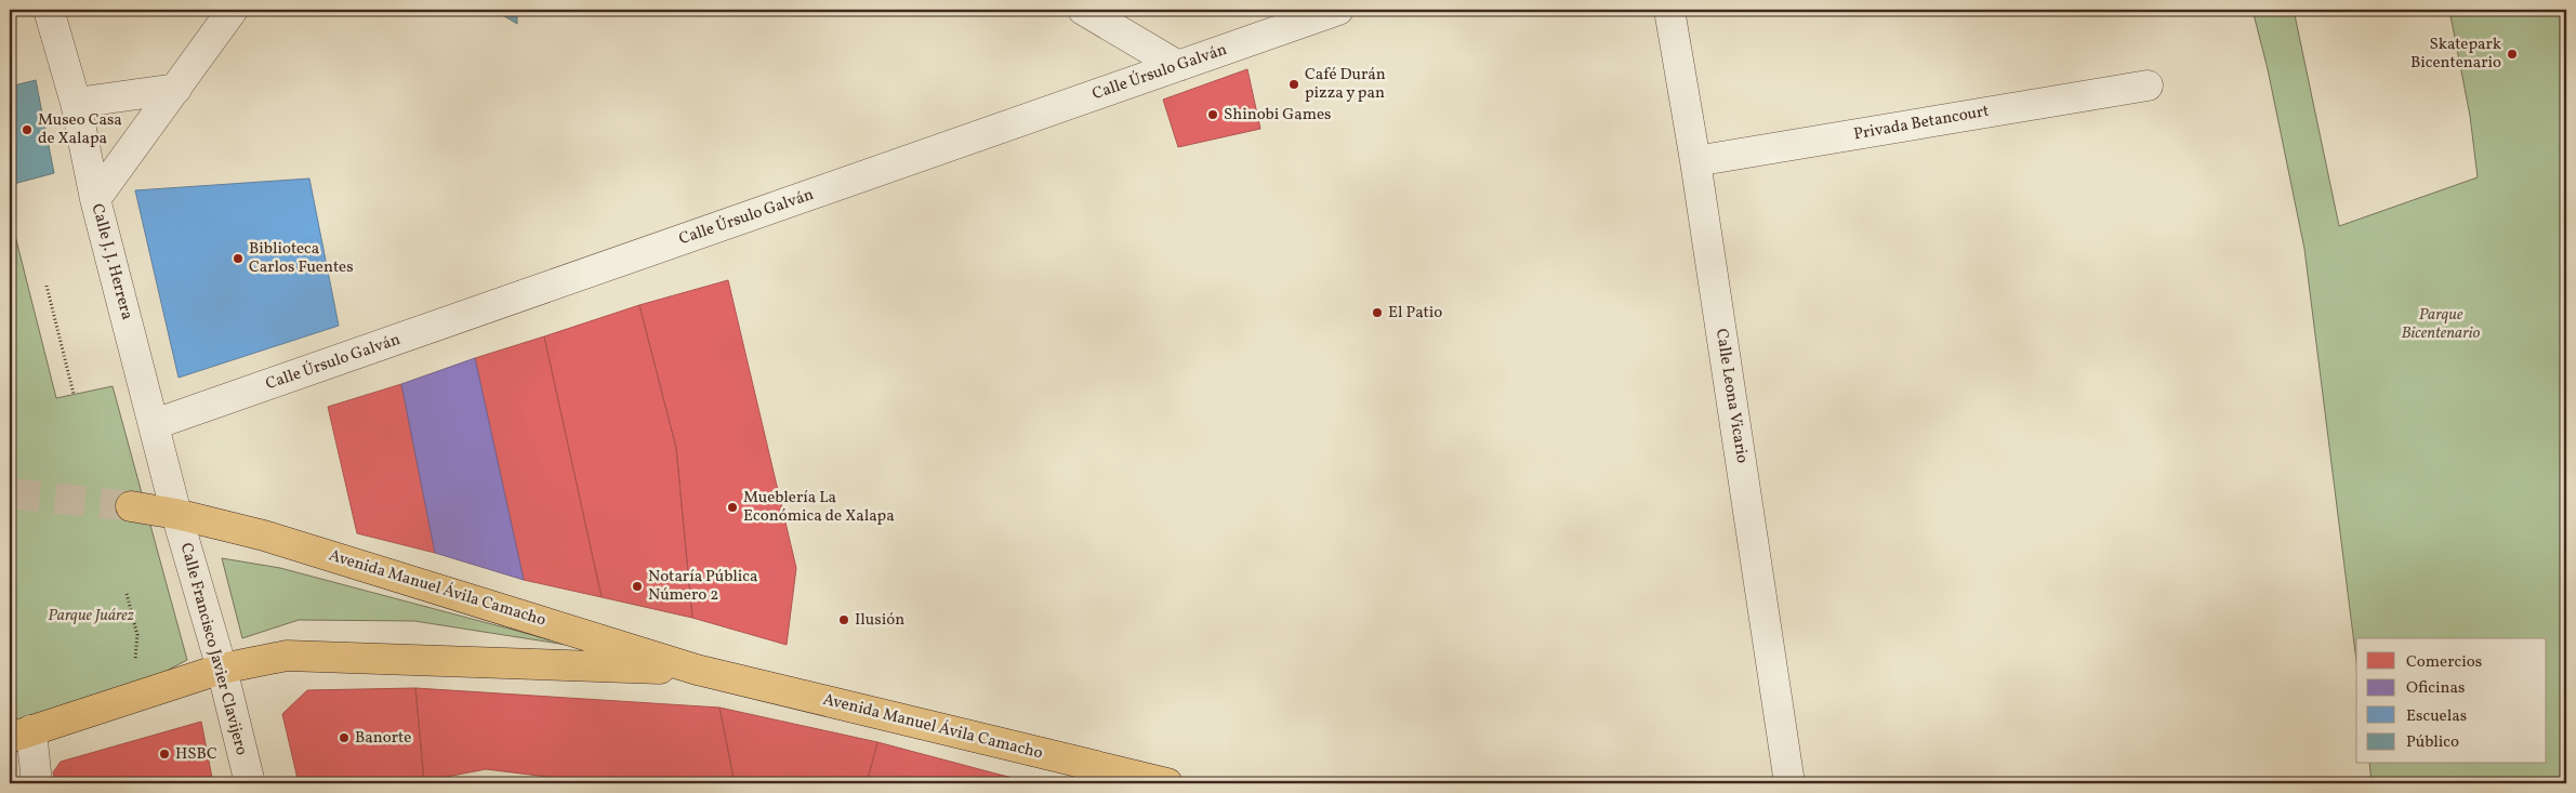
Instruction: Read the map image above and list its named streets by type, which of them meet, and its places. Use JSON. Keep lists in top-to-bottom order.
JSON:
{
  "streets": {
    "main road": ["Avenida Manuel Ávila Camacho"],
    "street": [
      "Calle Úrsulo Galván",
      "Privada Betancourt",
      "Calle J. J. Herrera",
      "Calle Leona Vicario",
      "Calle Francisco Javier Clavijero"
    ]
  },
  "crossings": [
    ["Calle Úrsulo Galván", "Calle J. J. Herrera"],
    ["Privada Betancourt", "Calle Leona Vicario"],
    ["Calle J. J. Herrera", "Avenida Manuel Ávila Camacho"],
    ["Calle J. J. Herrera", "Calle Francisco Javier Clavijero"],
    ["Avenida Manuel Ávila Camacho", "Calle Francisco Javier Clavijero"]
  ],
  "parks": ["Parque Bicentenario", "Parque Juárez"],
  "places": [
    "Skatepark Bicentenario",
    "Café Durán pizza y pan",
    "Shinobi Games",
    "Museo Casa de Xalapa",
    "Biblioteca Carlos Fuentes",
    "El Patio",
    "Mueblería La Económica de Xalapa",
    "Notaría Pública Número 2",
    "Ilusión",
    "Banorte",
    "HSBC"
  ],
  "legend": [
    "Comercios",
    "Oficinas",
    "Escuelas",
    "Público"
  ]
}
